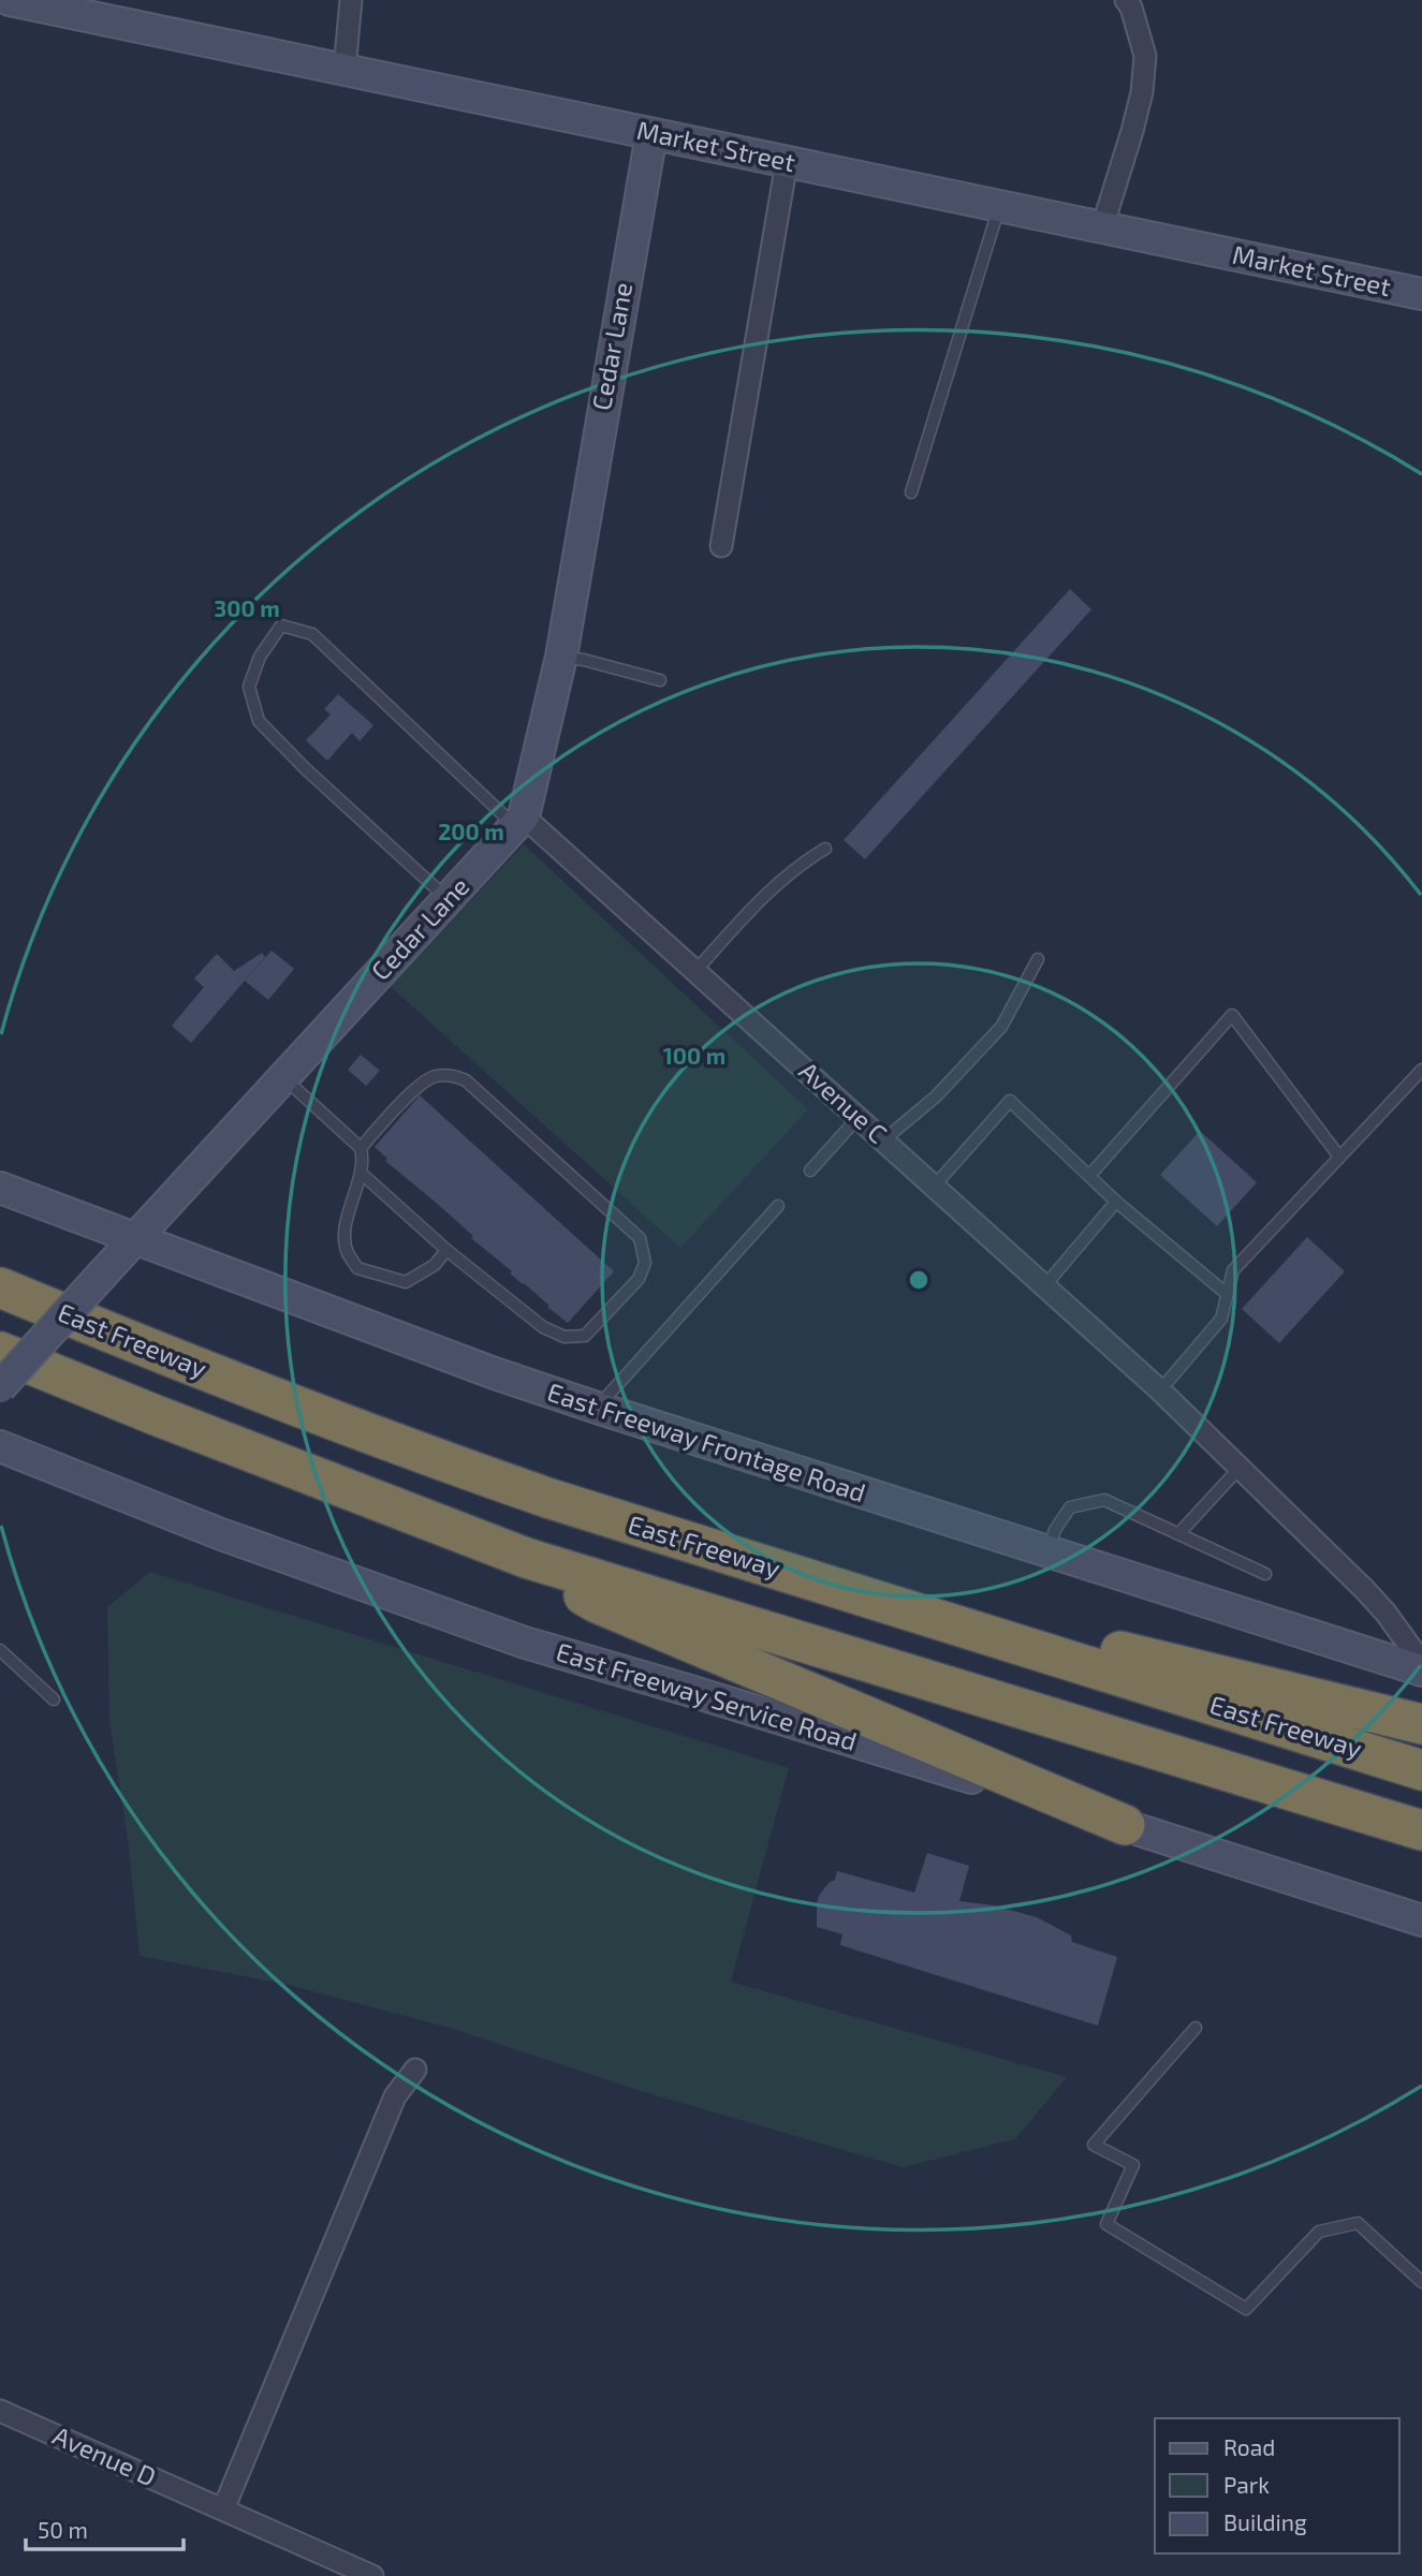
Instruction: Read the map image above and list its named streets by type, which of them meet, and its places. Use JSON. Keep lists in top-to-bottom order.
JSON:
{
  "streets": {
    "highway": ["East Freeway"],
    "main road": [
      "Market Street",
      "Cedar Lane",
      "East Freeway Frontage Road",
      "East Freeway Service Road"
    ],
    "street": ["Avenue C", "Avenue D"]
  },
  "crossings": [
    ["Market Street", "Cedar Lane"],
    ["Cedar Lane", "Avenue C"],
    ["Cedar Lane", "East Freeway Frontage Road"]
  ],
  "legend": ["Road", "Park", "Building"],
  "scale_bar": "50 m",
  "rings": ["300 m", "200 m", "100 m"]
}
